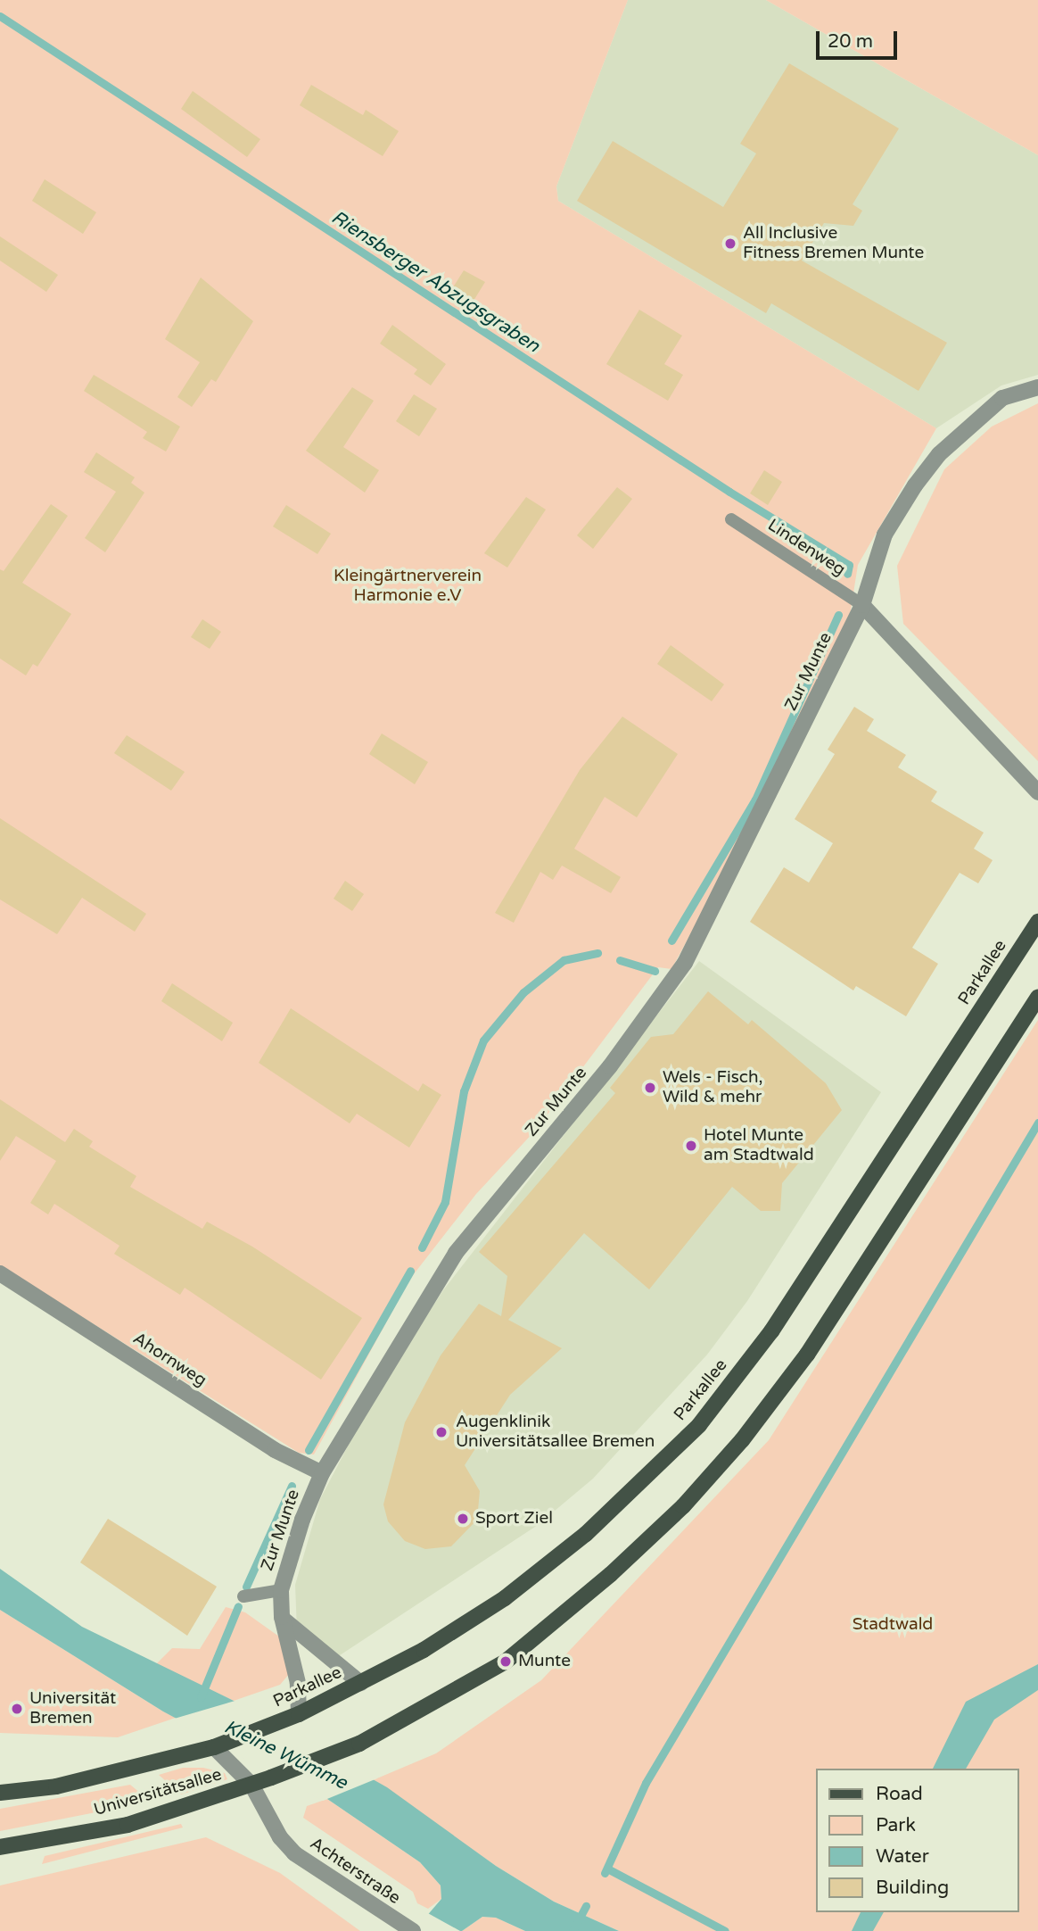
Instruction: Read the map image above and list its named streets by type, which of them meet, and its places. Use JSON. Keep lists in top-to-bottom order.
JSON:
{
  "streets": {
    "main road": ["Parkallee", "Universitätsallee"],
    "street": ["Zur Munte", "Ahornweg", "Achterstraße"],
    "lane": ["Lindenweg"]
  },
  "crossings": [
    ["Lindenweg", "Zur Munte"],
    ["Zur Munte", "Parkallee"],
    ["Zur Munte", "Ahornweg"],
    ["Parkallee", "Universitätsallee"],
    ["Parkallee", "Achterstraße"],
    ["Universitätsallee", "Achterstraße"]
  ],
  "water": ["Riensberger Abzugsgraben", "Kleine Wümme"],
  "parks": ["Kleingärtnerverein Harmonie e.V", "Stadtwald"],
  "places": [
    "All Inclusive Fitness Bremen Munte",
    "Wels - Fisch, Wild & mehr",
    "Hotel Munte am Stadtwald",
    "Augenklinik Universitätsallee Bremen",
    "Sport Ziel",
    "Munte",
    "Universität Bremen"
  ],
  "legend": [
    "Road",
    "Park",
    "Water",
    "Building"
  ],
  "scale_bar": "20 m"
}
